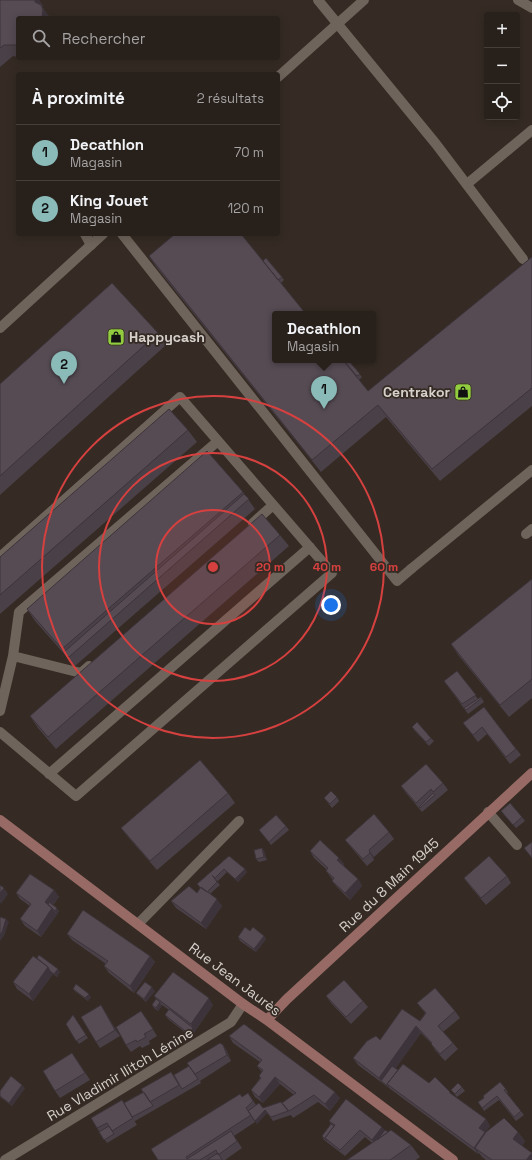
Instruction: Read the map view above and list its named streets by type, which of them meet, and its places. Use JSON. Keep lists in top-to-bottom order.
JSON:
{
  "streets": {
    "main road": ["Rue du 8 Main 1945", "Rue Jean Jaurès"],
    "street": ["Rue Vladimir Ilitch Lénine"]
  },
  "crossings": [
    ["Rue du 8 Main 1945", "Rue Jean Jaurès"],
    ["Rue Jean Jaurès", "Rue Vladimir Ilitch Lénine"]
  ],
  "places": {
    "shop": ["Happycash", "Centrakor"]
  },
  "page": {
    "map_buttons": ["+", "−"],
    "search": "Rechercher",
    "heading": ["À proximité", "2 résultats"],
    "list": [
      {
        "mark": "1",
        "name": "Decathlon",
        "note": "Magasin",
        "value": "70 m"
      },
      {
        "mark": "2",
        "name": "King Jouet",
        "note": "Magasin",
        "value": "120 m"
      }
    ],
    "popup": ["Decathlon", "Magasin"],
    "pins": ["2", "1"]
  },
  "rings": ["20 m", "40 m", "60 m"]
}
